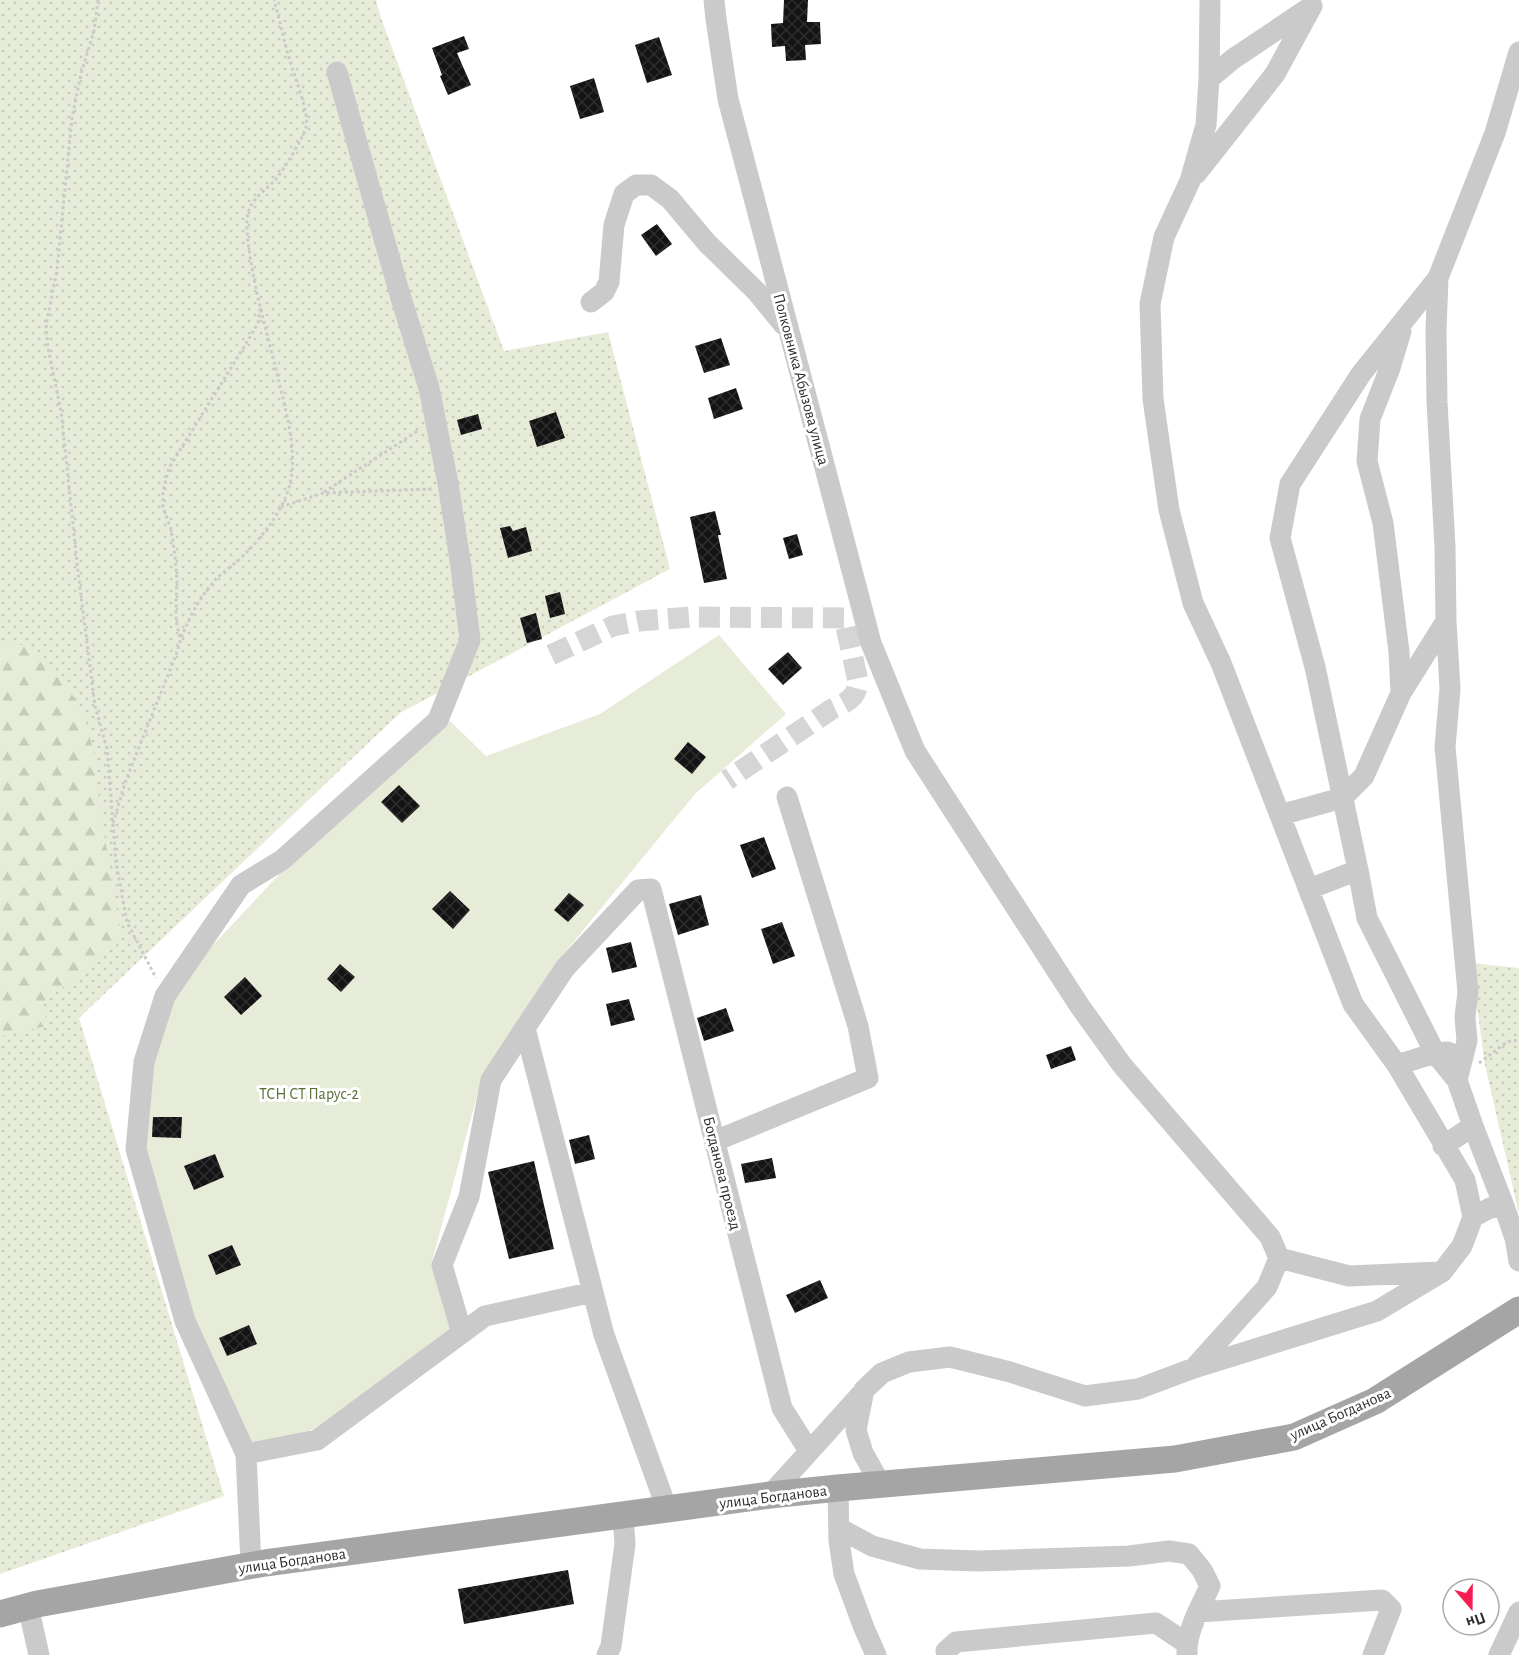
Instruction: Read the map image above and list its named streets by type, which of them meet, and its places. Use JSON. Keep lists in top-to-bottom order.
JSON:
{
  "streets": {
    "main road": ["улица Богданова"],
    "street": ["Полковника Абызова улица", "Богданова проезд"]
  },
  "parks": ["ТСН СТ Парус-2"],
  "north": "bottom"
}
